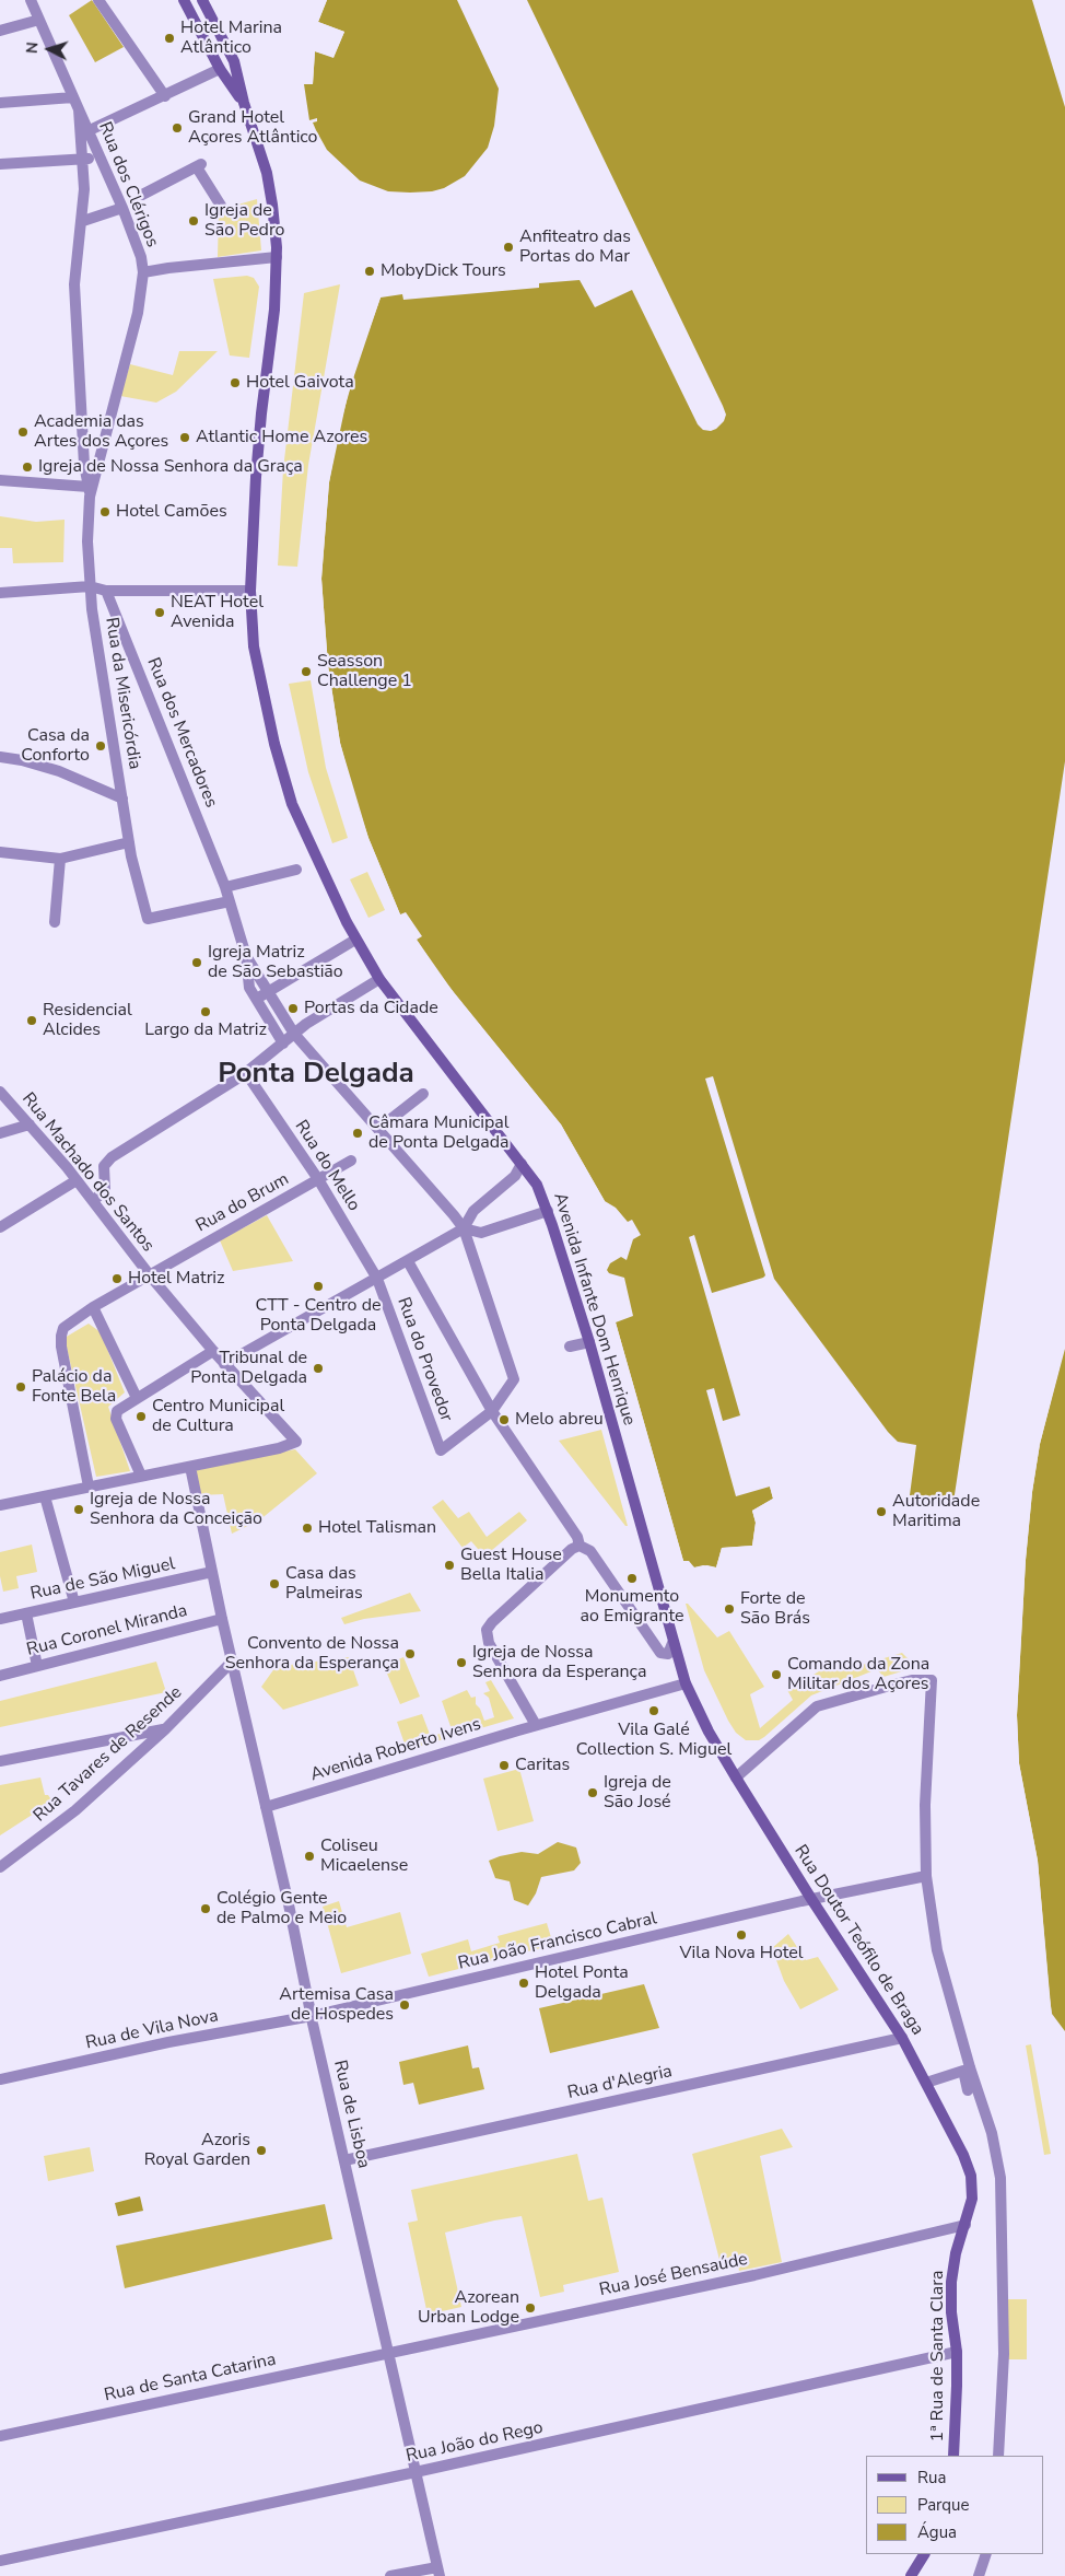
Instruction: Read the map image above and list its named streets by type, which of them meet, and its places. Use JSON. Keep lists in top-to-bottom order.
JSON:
{
  "streets": {
    "main road": ["Avenida Infante Dom Henrique", "Rua Doutor Teófilo de Braga", "1ª Rua de Santa Clara"],
    "street": [
      "Rua dos Clérigos",
      "Rua da Misericórdia",
      "Rua dos Mercadores",
      "Rua do Mello",
      "Rua Machado dos Santos",
      "Rua do Brum",
      "Rua do Provedor",
      "Rua de São Miguel",
      "Rua Coronel Miranda",
      "Avenida Roberto Ivens",
      "Rua Tavares de Resende",
      "Rua João Francisco Cabral",
      "Rua de Vila Nova",
      "Rua d'Alegria",
      "Rua de Lisboa",
      "Rua José Bensaúde",
      "Rua de Santa Catarina",
      "Rua João do Rego"
    ]
  },
  "crossings": [
    ["Rua dos Clérigos", "Rua da Misericórdia"],
    ["Rua do Mello", "Rua do Brum"],
    ["Rua do Mello", "Rua do Provedor"],
    ["Rua Machado dos Santos", "Rua do Brum"],
    ["Rua Machado dos Santos", "Rua de Lisboa"],
    ["Avenida Infante Dom Henrique", "Avenida Roberto Ivens"],
    ["Avenida Infante Dom Henrique", "Rua Doutor Teófilo de Braga"],
    ["Rua de São Miguel", "Rua de Lisboa"],
    ["Rua Coronel Miranda", "Rua de Lisboa"],
    ["Avenida Roberto Ivens", "Rua Doutor Teófilo de Braga"],
    ["Avenida Roberto Ivens", "Rua de Lisboa"],
    ["Rua Tavares de Resende", "Rua de Lisboa"],
    ["Rua Doutor Teófilo de Braga", "Rua João Francisco Cabral"],
    ["Rua Doutor Teófilo de Braga", "Rua d'Alegria"],
    ["Rua Doutor Teófilo de Braga", "Rua José Bensaúde"],
    ["Rua Doutor Teófilo de Braga", "1ª Rua de Santa Clara"],
    ["Rua João Francisco Cabral", "Rua de Vila Nova"],
    ["Rua João Francisco Cabral", "Rua de Lisboa"],
    ["Rua de Vila Nova", "Rua de Lisboa"],
    ["Rua d'Alegria", "Rua de Lisboa"],
    ["Rua de Lisboa", "Rua José Bensaúde"],
    ["Rua de Lisboa", "Rua de Santa Catarina"],
    ["Rua de Lisboa", "Rua João do Rego"],
    ["Rua José Bensaúde", "1ª Rua de Santa Clara"],
    ["Rua José Bensaúde", "Rua de Santa Catarina"],
    ["1ª Rua de Santa Clara", "Rua João do Rego"]
  ],
  "districts": ["Ponta Delgada"],
  "places": [
    "Hotel Marina Atlântico",
    "Grand Hotel Açores Atlântico",
    "Igreja de São Pedro",
    "Anfiteatro das Portas do Mar",
    "MobyDick Tours",
    "Hotel Gaivota",
    "Academia das Artes dos Açores",
    "Atlantic Home Azores",
    "Igreja de Nossa Senhora da Graça",
    "Hotel Camões",
    "NEAT Hotel Avenida",
    "Seasson Challenge 1",
    "Casa da Conforto",
    "Igreja Matriz de São Sebastião",
    "Portas da Cidade",
    "Largo da Matriz",
    "Residencial Alcides",
    "Câmara Municipal de Ponta Delgada",
    "Hotel Matriz",
    "CTT - Centro de Ponta Delgada",
    "Tribunal de Ponta Delgada",
    "Palácio da Fonte Bela",
    "Centro Municipal de Cultura",
    "Melo abreu",
    "Igreja de Nossa Senhora da Conceição",
    "Autoridade Maritima",
    "Hotel Talisman",
    "Guest House Bella Italia",
    "Monumento ao Emigrante",
    "Casa das Palmeiras",
    "Forte de São Brás",
    "Convento de Nossa Senhora da Esperança",
    "Igreja de Nossa Senhora da Esperança",
    "Comando da Zona Militar dos Açores",
    "Vila Galé Collection S. Miguel",
    "Caritas",
    "Igreja de São José",
    "Coliseu Micaelense",
    "Colégio Gente de Palmo e Meio",
    "Vila Nova Hotel",
    "Hotel Ponta Delgada",
    "Artemisa Casa de Hospedes",
    "Azoris Royal Garden",
    "Azorean Urban Lodge"
  ],
  "legend": ["Rua", "Parque", "Água"],
  "north": "left"
}
